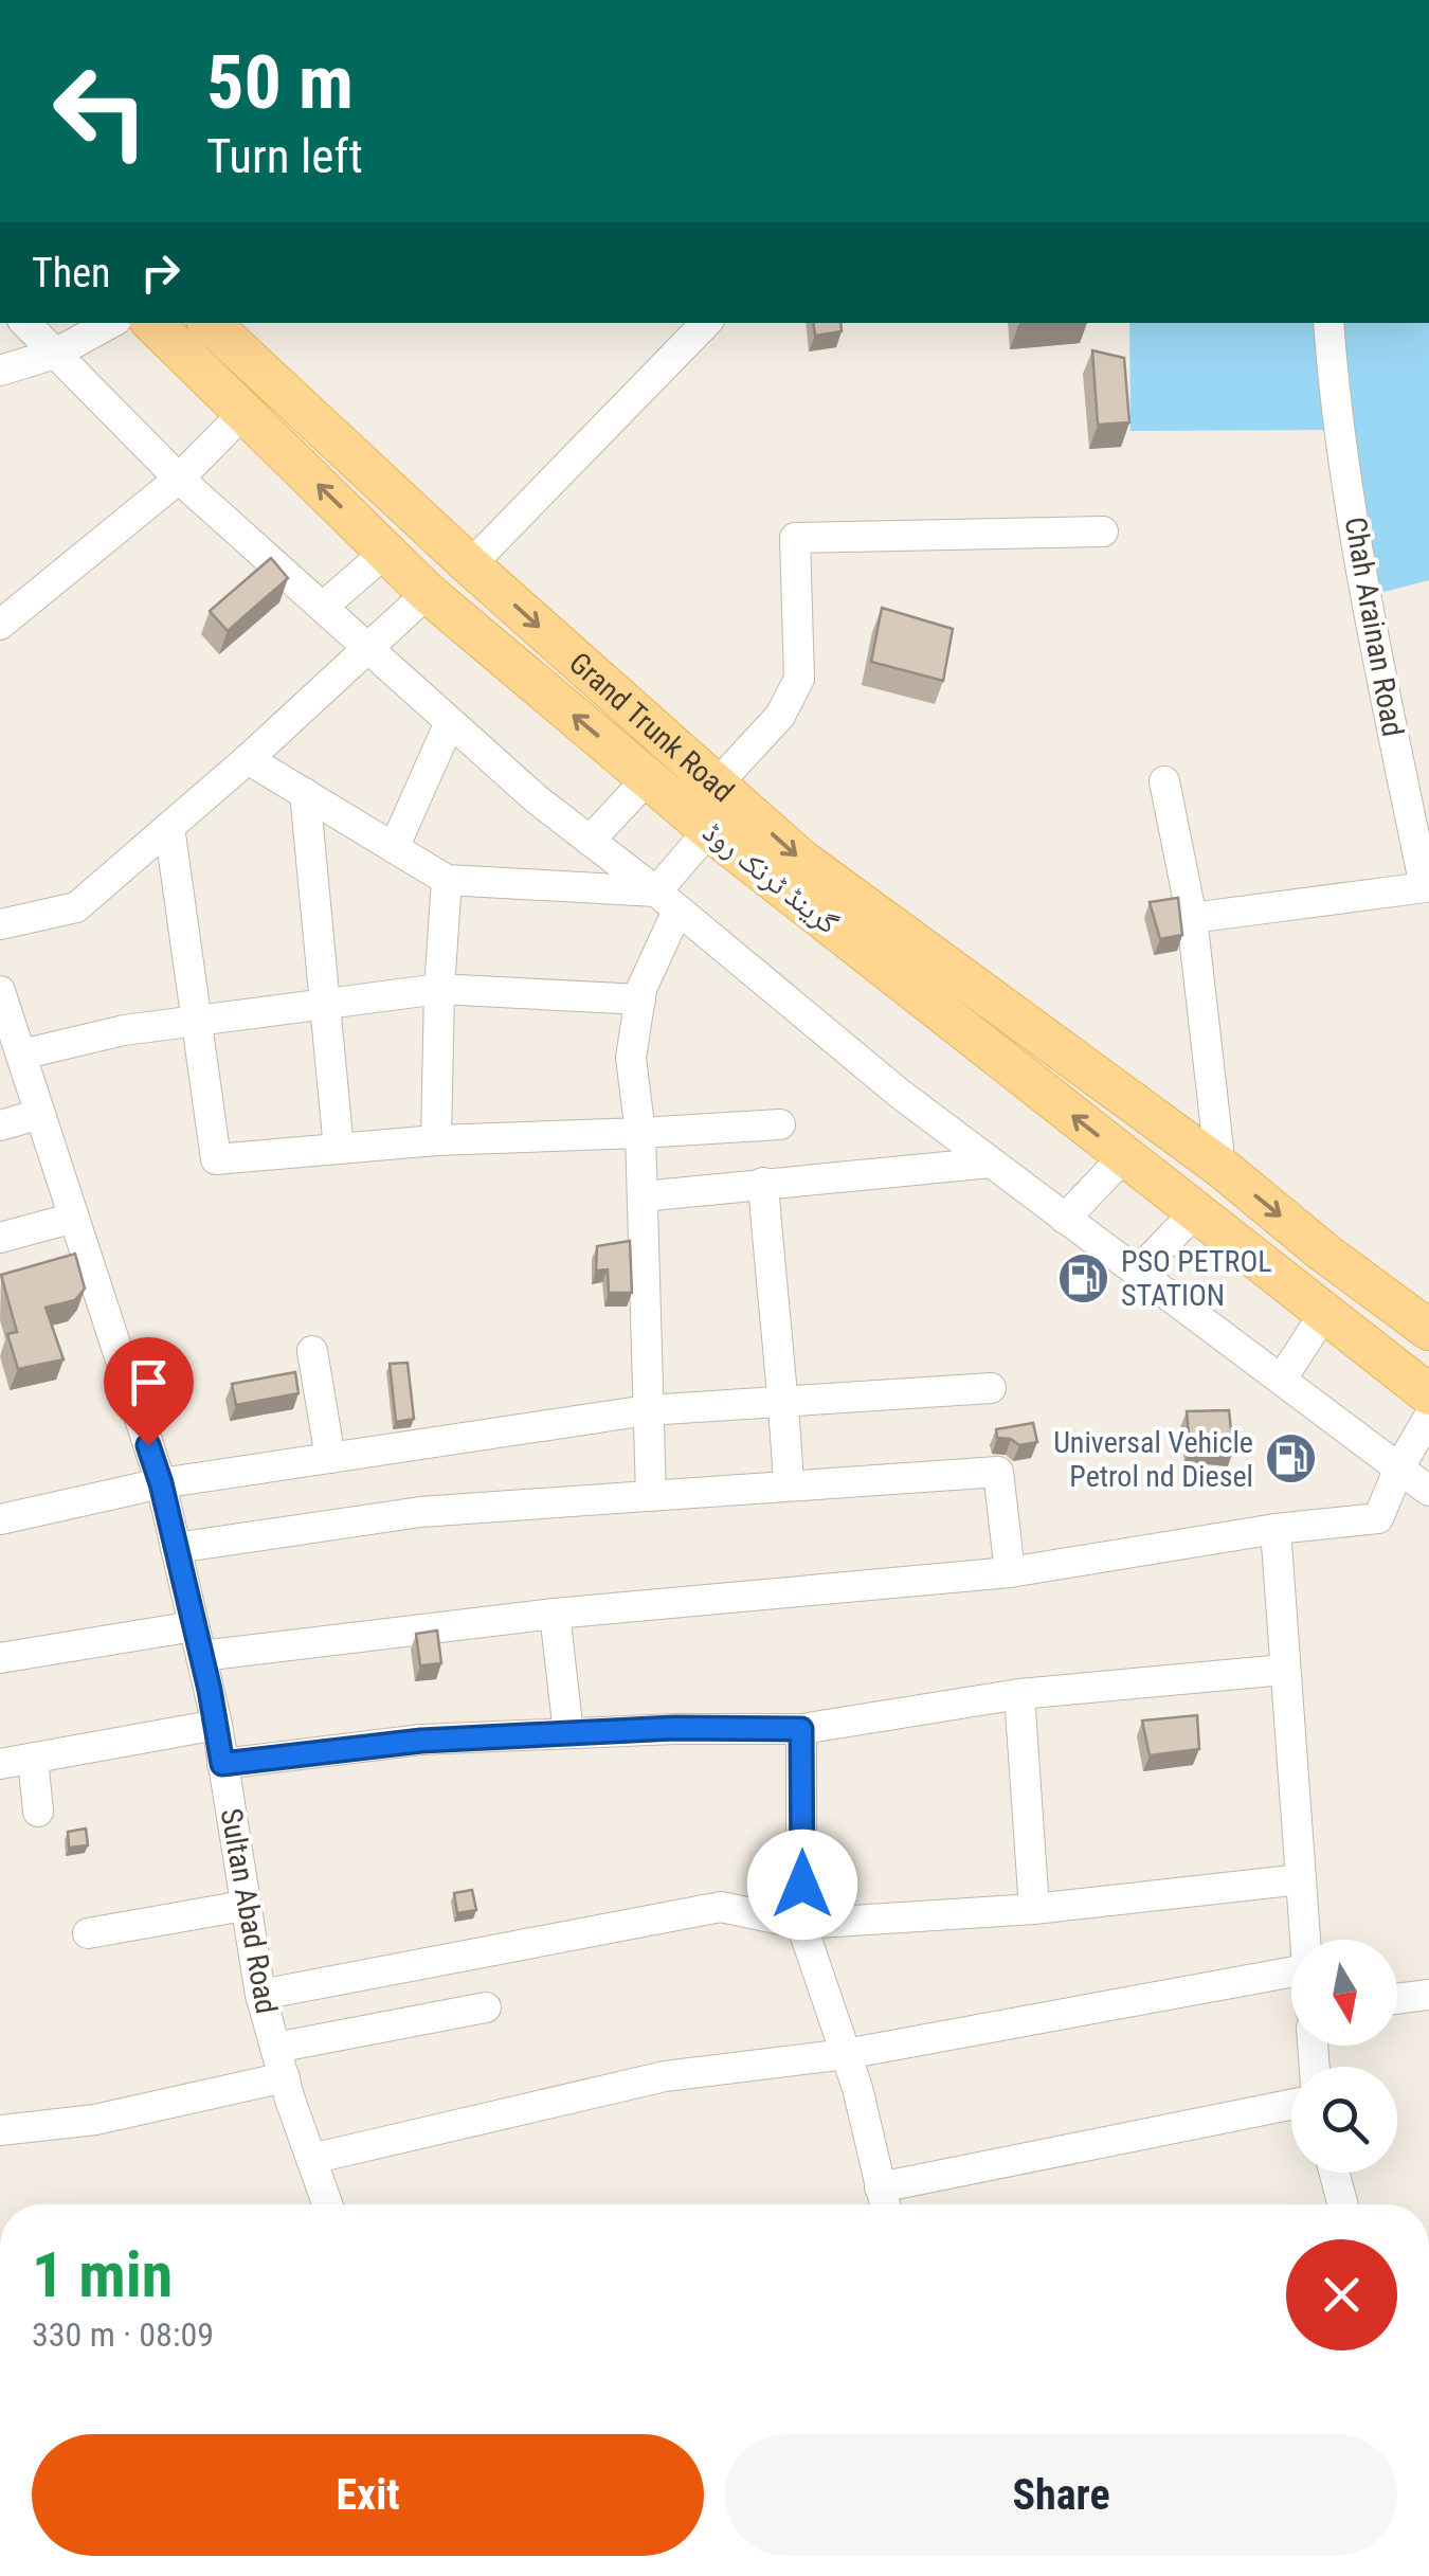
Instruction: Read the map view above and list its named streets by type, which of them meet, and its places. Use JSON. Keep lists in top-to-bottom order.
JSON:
{
  "streets": {
    "main road": ["Grand Trunk Road", "گرینڈ ٹرنک روڈ"],
    "street": ["Chah Arainan Road", "Sultan Abad Road"]
  },
  "one_way": ["Grand Trunk Road", "گرینڈ ٹرنک روڈ"],
  "places": {
    "fuel station": ["PSO PETROL STATION", "Universal Vehicle Petrol nd Diesel"]
  },
  "north": "bottom",
  "page": {
    "turn": ["50 m", "Turn left"],
    "then": "Then",
    "heading": ["1 min", "330 m · 08:09"],
    "buttons": ["Exit", "Share"]
  }
}
